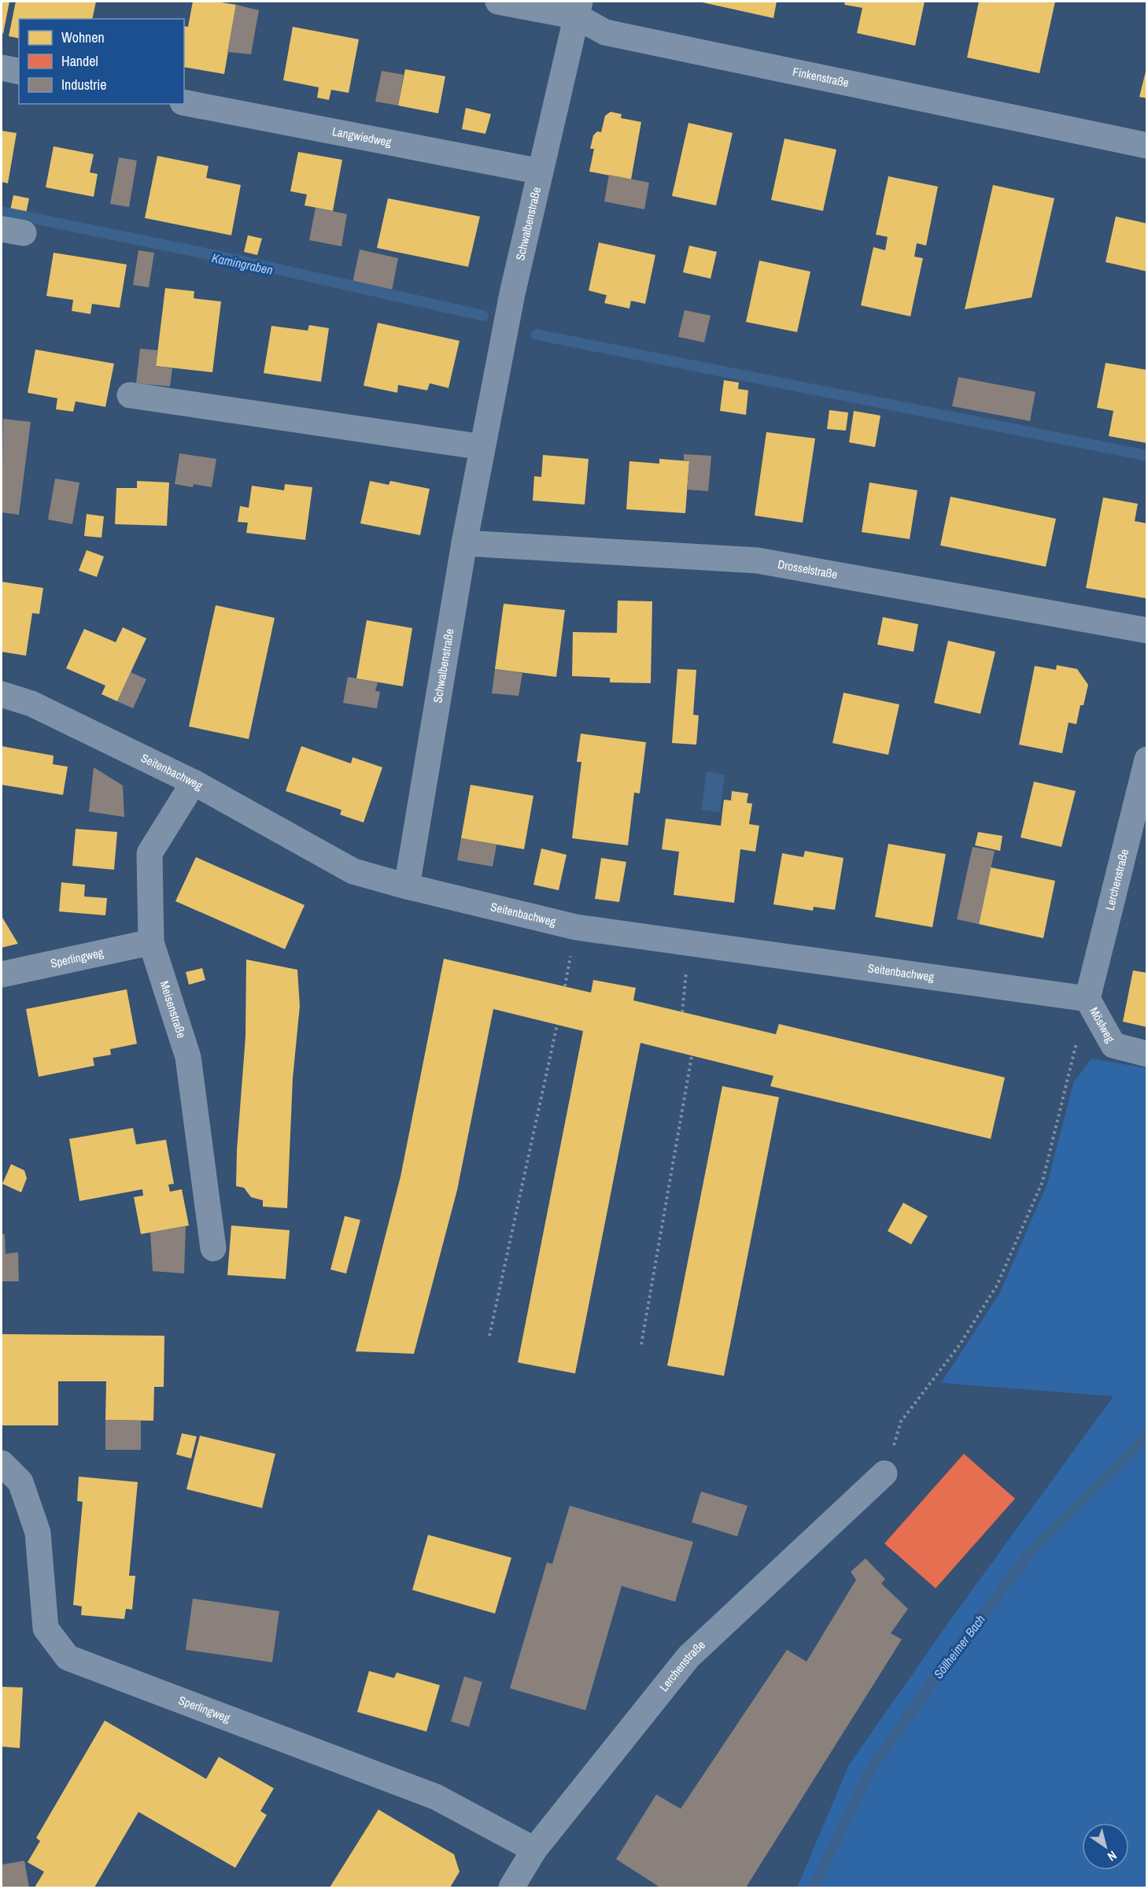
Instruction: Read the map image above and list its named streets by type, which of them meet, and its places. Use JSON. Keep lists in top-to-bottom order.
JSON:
{
  "streets": {
    "street": [
      "Finkenstraße",
      "Langwiedweg",
      "Schwalbenstraße",
      "Drosselstraße",
      "Seitenbachweg",
      "Lerchenstraße",
      "Sperlingweg",
      "Meisenstraße",
      "Möslweg"
    ]
  },
  "crossings": [
    ["Finkenstraße", "Schwalbenstraße"],
    ["Langwiedweg", "Schwalbenstraße"],
    ["Schwalbenstraße", "Drosselstraße"],
    ["Schwalbenstraße", "Seitenbachweg"],
    ["Seitenbachweg", "Lerchenstraße"],
    ["Seitenbachweg", "Meisenstraße"],
    ["Seitenbachweg", "Möslweg"],
    ["Lerchenstraße", "Sperlingweg"],
    ["Lerchenstraße", "Möslweg"],
    ["Sperlingweg", "Meisenstraße"]
  ],
  "water": ["Kamingraben", "Söllheimer Bach"],
  "legend": ["Wohnen", "Handel", "Industrie"],
  "north": "bottom right"
}
